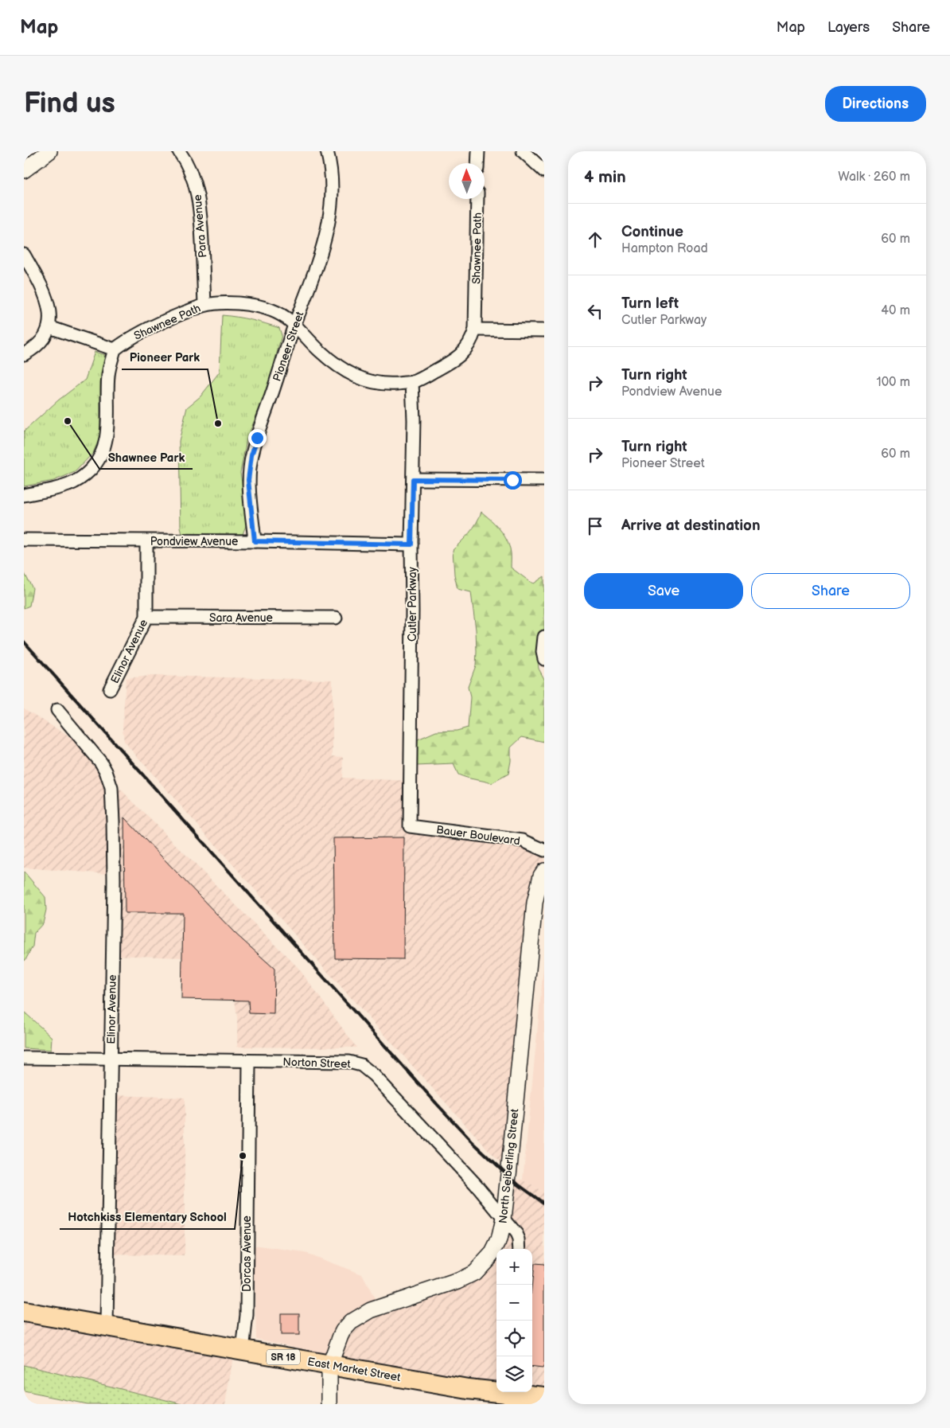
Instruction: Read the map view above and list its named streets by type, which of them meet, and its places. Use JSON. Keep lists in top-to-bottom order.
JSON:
{
  "streets": {
    "main road": ["SR 18", "East Market Street"],
    "street": [
      "Para Avenue",
      "Shawnee Path",
      "Pioneer Street",
      "Pondview Avenue",
      "Cutler Parkway",
      "Sara Avenue",
      "Elinor Avenue",
      "Bauer Boulevard",
      "Norton Street",
      "North Seiberling Street",
      "Dorcas Avenue"
    ]
  },
  "crossings": [
    ["Para Avenue", "Shawnee Path"],
    ["Shawnee Path", "Pioneer Street"],
    ["Shawnee Path", "Cutler Parkway"],
    ["Pioneer Street", "Pondview Avenue"],
    ["Pondview Avenue", "Cutler Parkway"],
    ["Pondview Avenue", "Elinor Avenue"],
    ["Cutler Parkway", "Bauer Boulevard"],
    ["Sara Avenue", "Elinor Avenue"],
    ["Elinor Avenue", "Norton Street"],
    ["Elinor Avenue", "East Market Street"],
    ["Norton Street", "North Seiberling Street"],
    ["Norton Street", "Dorcas Avenue"],
    ["North Seiberling Street", "East Market Street"],
    ["Dorcas Avenue", "East Market Street"]
  ],
  "places": ["Shawnee Park", "Pioneer Park", "Hotchkiss Elementary School"],
  "north": "top",
  "page": {
    "header": "Map",
    "nav": ["Map", "Layers", "Share"],
    "buttons": [
      "Directions",
      ["Save", "Share"]
    ],
    "title": "Find us",
    "heading": ["4 min", "Walk · 260 m"],
    "list": [
      ["Continue", "Hampton Road", "60 m"],
      ["Turn left", "Cutler Parkway", "40 m"],
      ["Turn right", "Pondview Avenue", "100 m"],
      ["Turn right", "Pioneer Street", "60 m"],
      "Arrive at destination"
    ],
    "map_buttons": ["+", "−"]
  }
}
